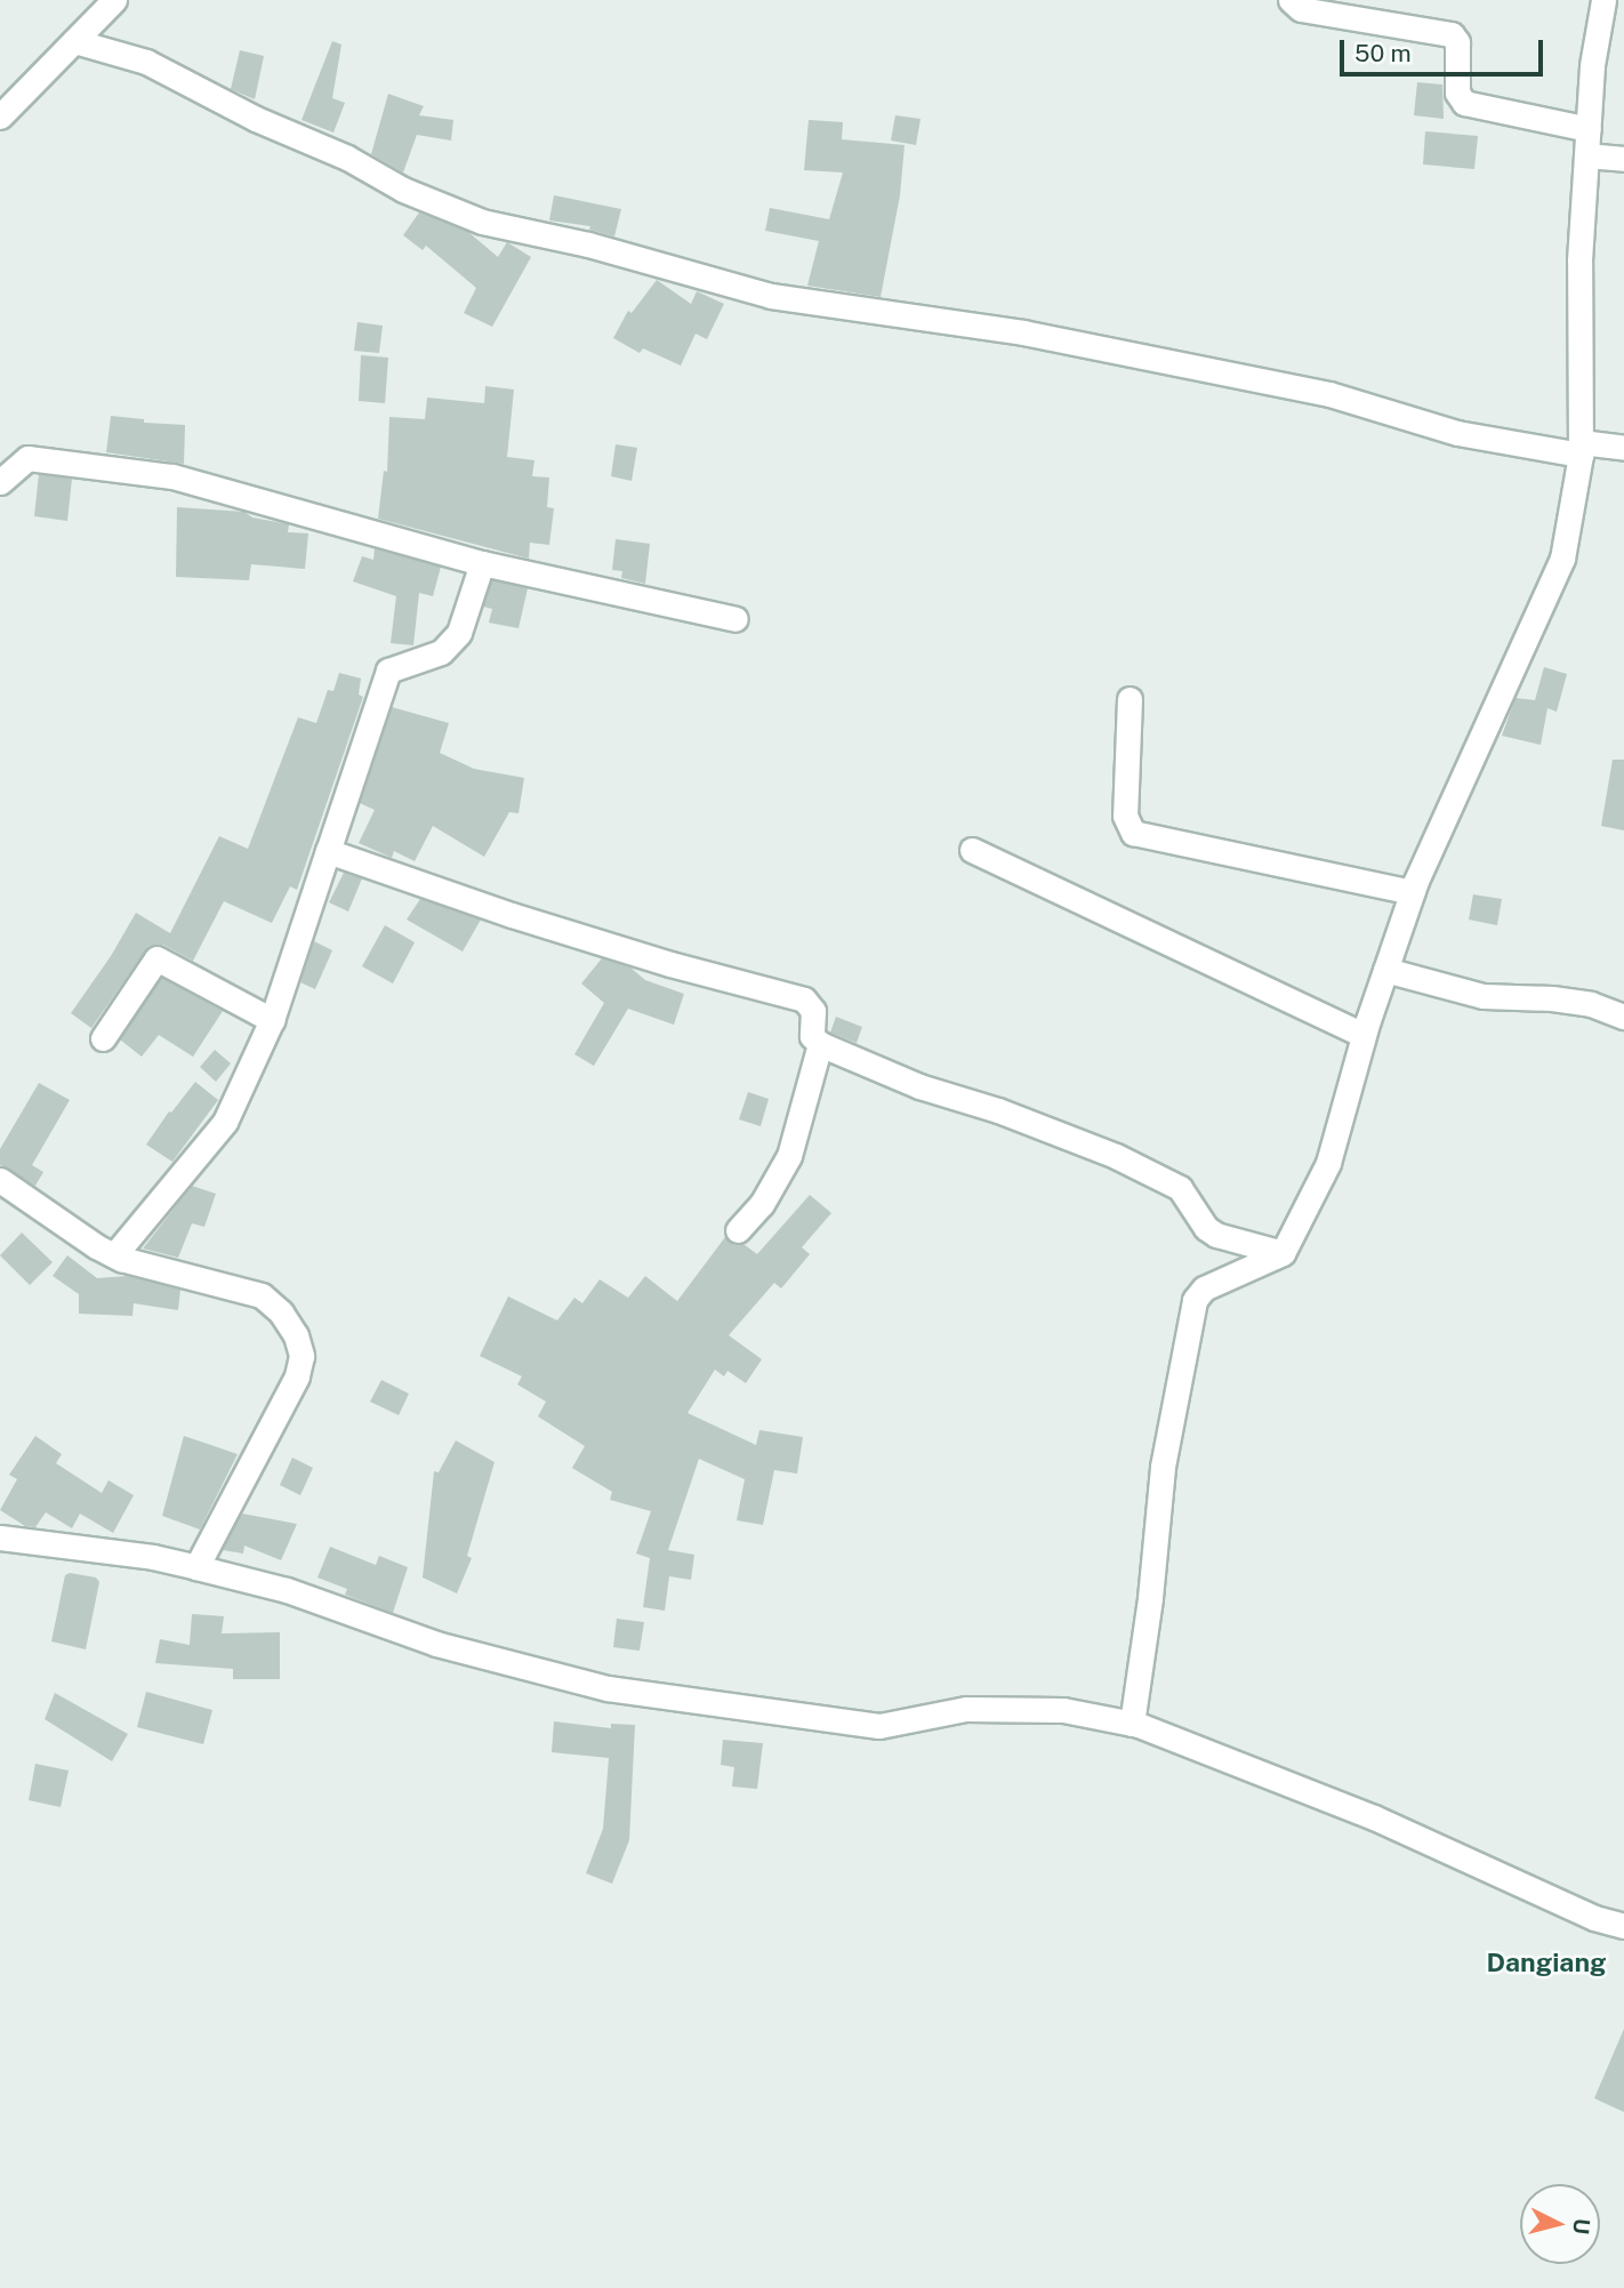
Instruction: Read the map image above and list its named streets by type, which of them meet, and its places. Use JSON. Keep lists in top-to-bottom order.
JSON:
{
  "districts": ["Dangiang"],
  "scale_bar": "50 m",
  "north": "right"
}
